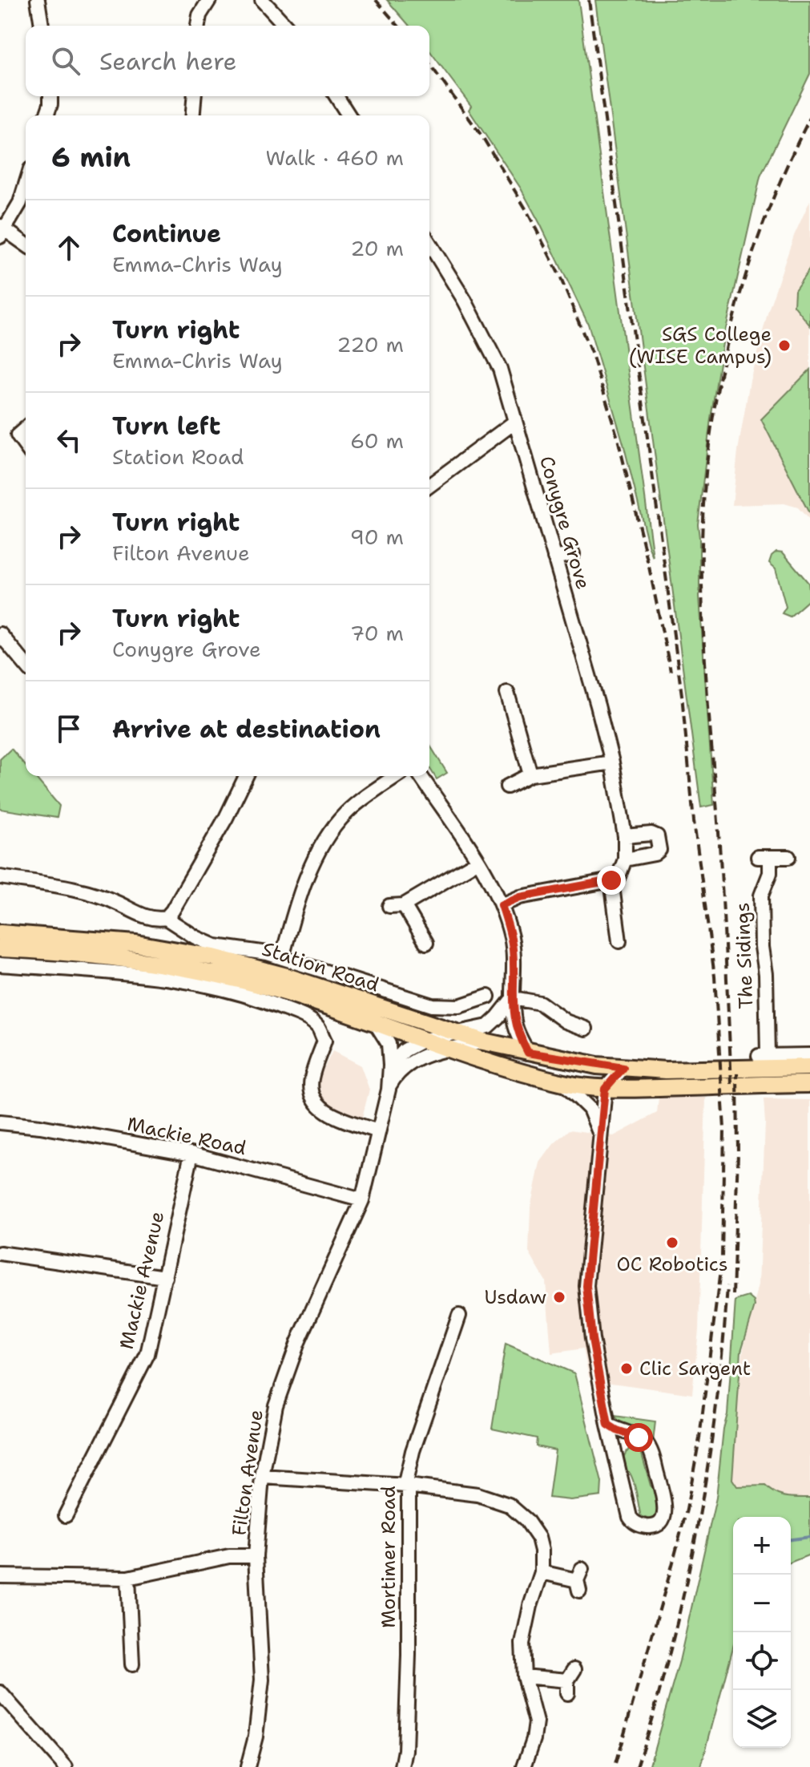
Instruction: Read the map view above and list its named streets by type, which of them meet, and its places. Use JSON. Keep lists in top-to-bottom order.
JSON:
{
  "streets": {
    "main road": ["Station Road"],
    "street": [
      "Conygre Grove",
      "The Sidings",
      "Mackie Road",
      "Mackie Avenue",
      "Filton Avenue",
      "Mortimer Road"
    ]
  },
  "crossings": [
    ["Station Road", "Filton Avenue"],
    ["Mackie Road", "Mackie Avenue"],
    ["Mackie Road", "Filton Avenue"]
  ],
  "places": [
    "SGS College (WISE Campus)",
    "OC Robotics",
    "Usdaw",
    "Clic Sargent"
  ],
  "page": {
    "search": "Search here",
    "heading": ["6 min", "Walk · 460 m"],
    "list": [
      ["Continue", "Emma-Chris Way", "20 m"],
      ["Turn right", "Emma-Chris Way", "220 m"],
      ["Turn left", "Station Road", "60 m"],
      ["Turn right", "Filton Avenue", "90 m"],
      ["Turn right", "Conygre Grove", "70 m"],
      "Arrive at destination"
    ],
    "map_buttons": ["+", "−"]
  }
}
